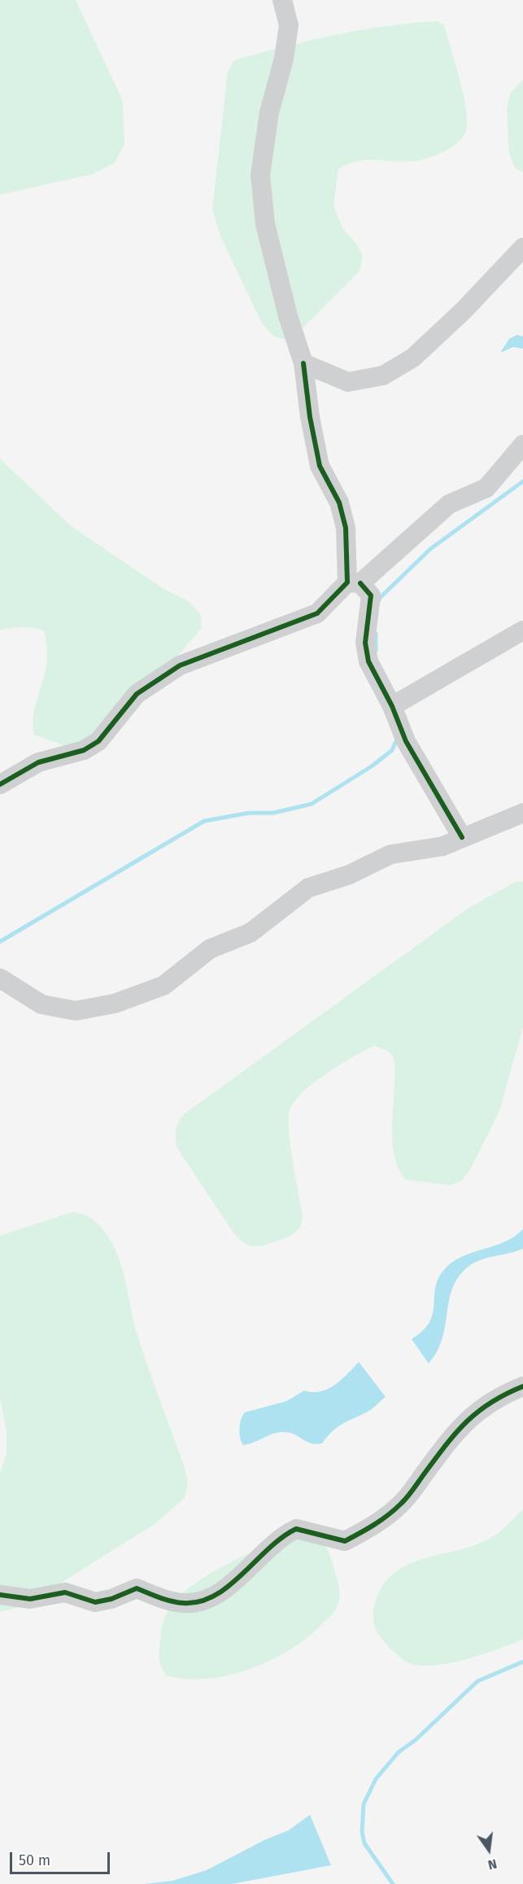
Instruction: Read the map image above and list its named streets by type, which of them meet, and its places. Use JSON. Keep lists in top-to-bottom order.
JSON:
{
  "scale_bar": "50 m",
  "north": "bottom"
}
